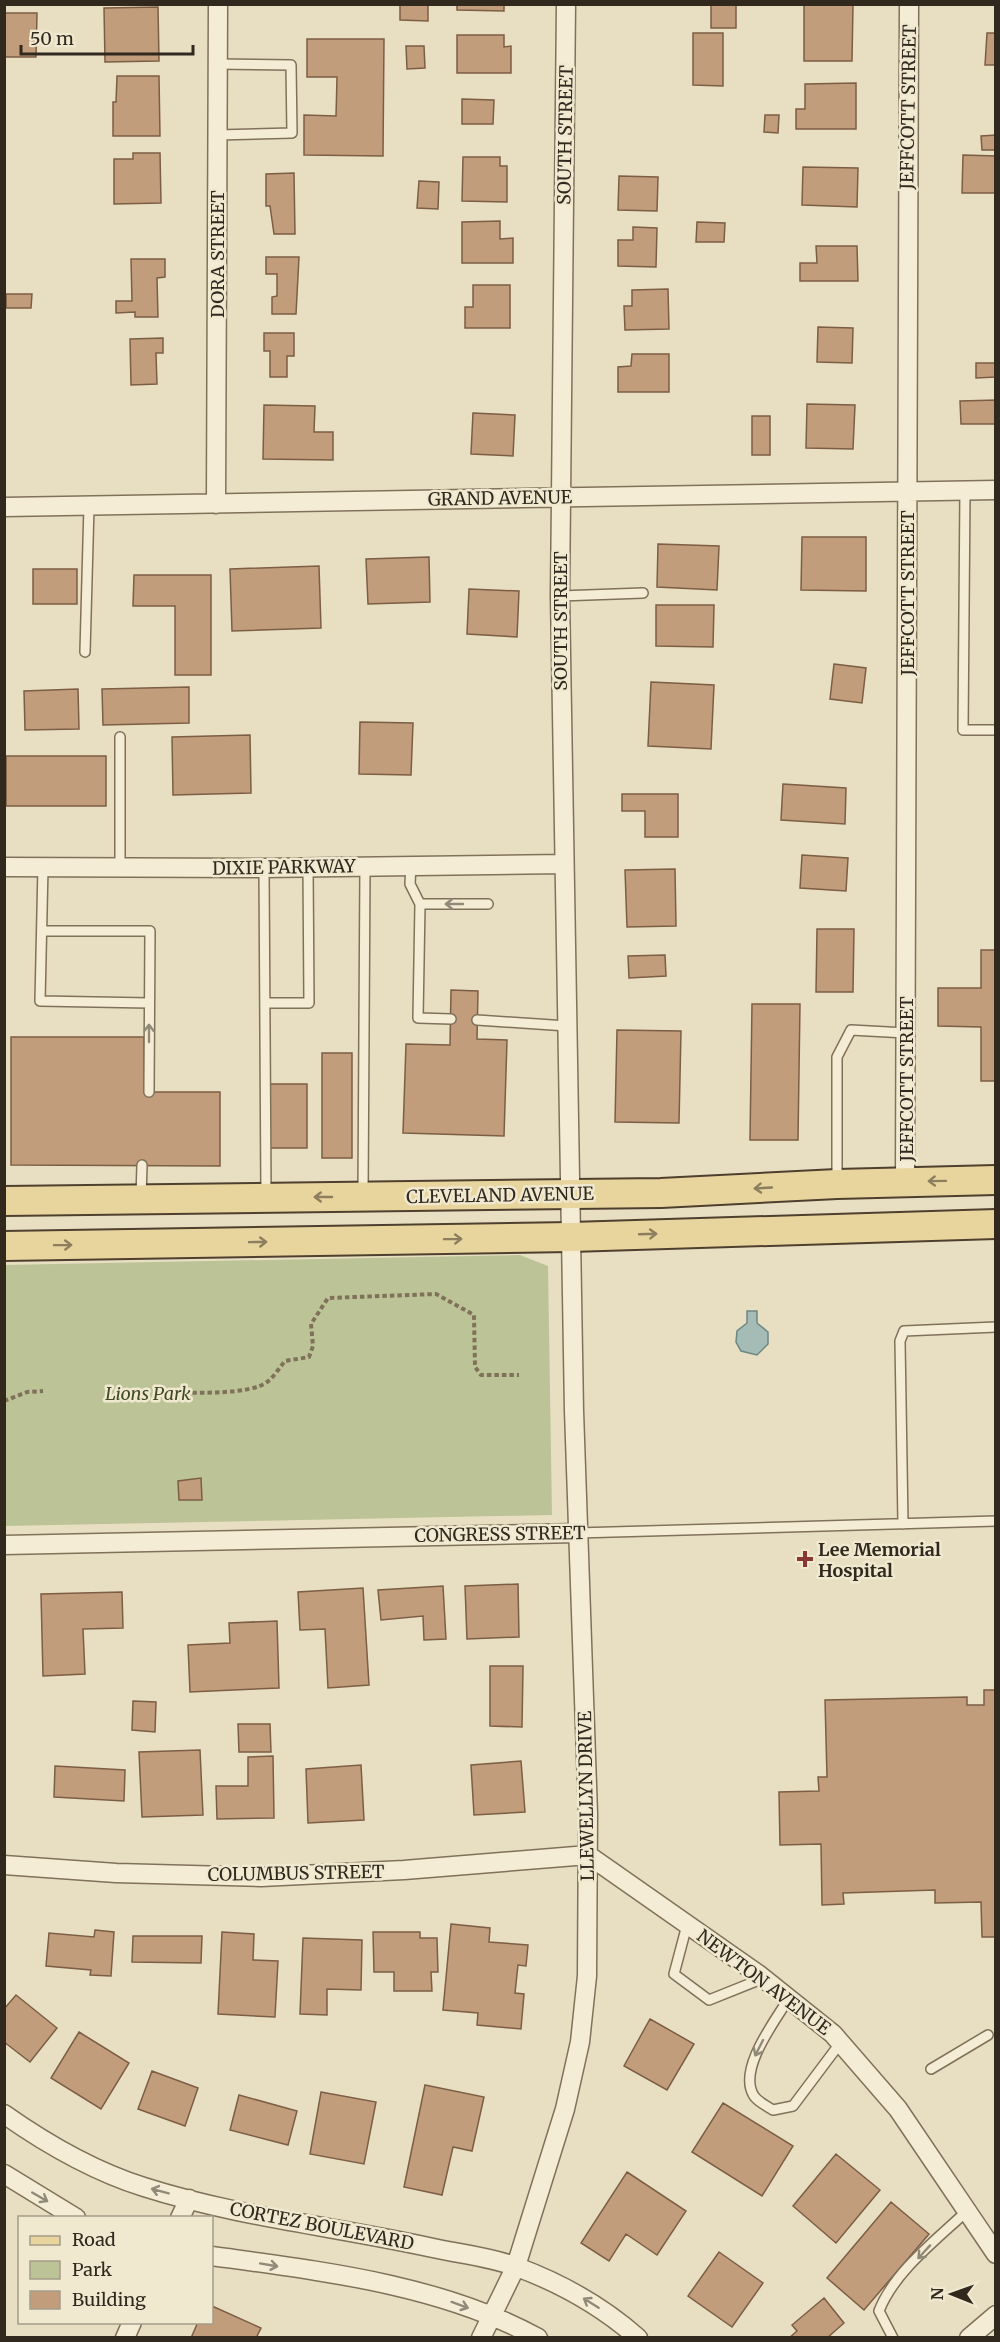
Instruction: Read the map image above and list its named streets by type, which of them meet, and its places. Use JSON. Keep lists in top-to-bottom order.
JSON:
{
  "streets": {
    "main road": ["CLEVELAND AVENUE"],
    "street": [
      "JEFFCOTT STREET",
      "SOUTH STREET",
      "DORA STREET",
      "GRAND AVENUE",
      "DIXIE PARKWAY",
      "CONGRESS STREET",
      "LLEWELLYN DRIVE",
      "COLUMBUS STREET",
      "NEWTON AVENUE",
      "CORTEZ BOULEVARD"
    ]
  },
  "crossings": [
    ["JEFFCOTT STREET", "GRAND AVENUE"],
    ["JEFFCOTT STREET", "CLEVELAND AVENUE"],
    ["SOUTH STREET", "GRAND AVENUE"],
    ["SOUTH STREET", "DIXIE PARKWAY"],
    ["SOUTH STREET", "CLEVELAND AVENUE"],
    ["SOUTH STREET", "LLEWELLYN DRIVE"],
    ["DORA STREET", "GRAND AVENUE"],
    ["CONGRESS STREET", "LLEWELLYN DRIVE"],
    ["LLEWELLYN DRIVE", "COLUMBUS STREET"],
    ["LLEWELLYN DRIVE", "NEWTON AVENUE"],
    ["LLEWELLYN DRIVE", "CORTEZ BOULEVARD"],
    ["COLUMBUS STREET", "NEWTON AVENUE"]
  ],
  "parks": ["Lions Park"],
  "places": {
    "health": ["Lee Memorial Hospital"]
  },
  "legend": ["Road", "Park", "Building"],
  "scale_bar": "50 m",
  "north": "left"
}
